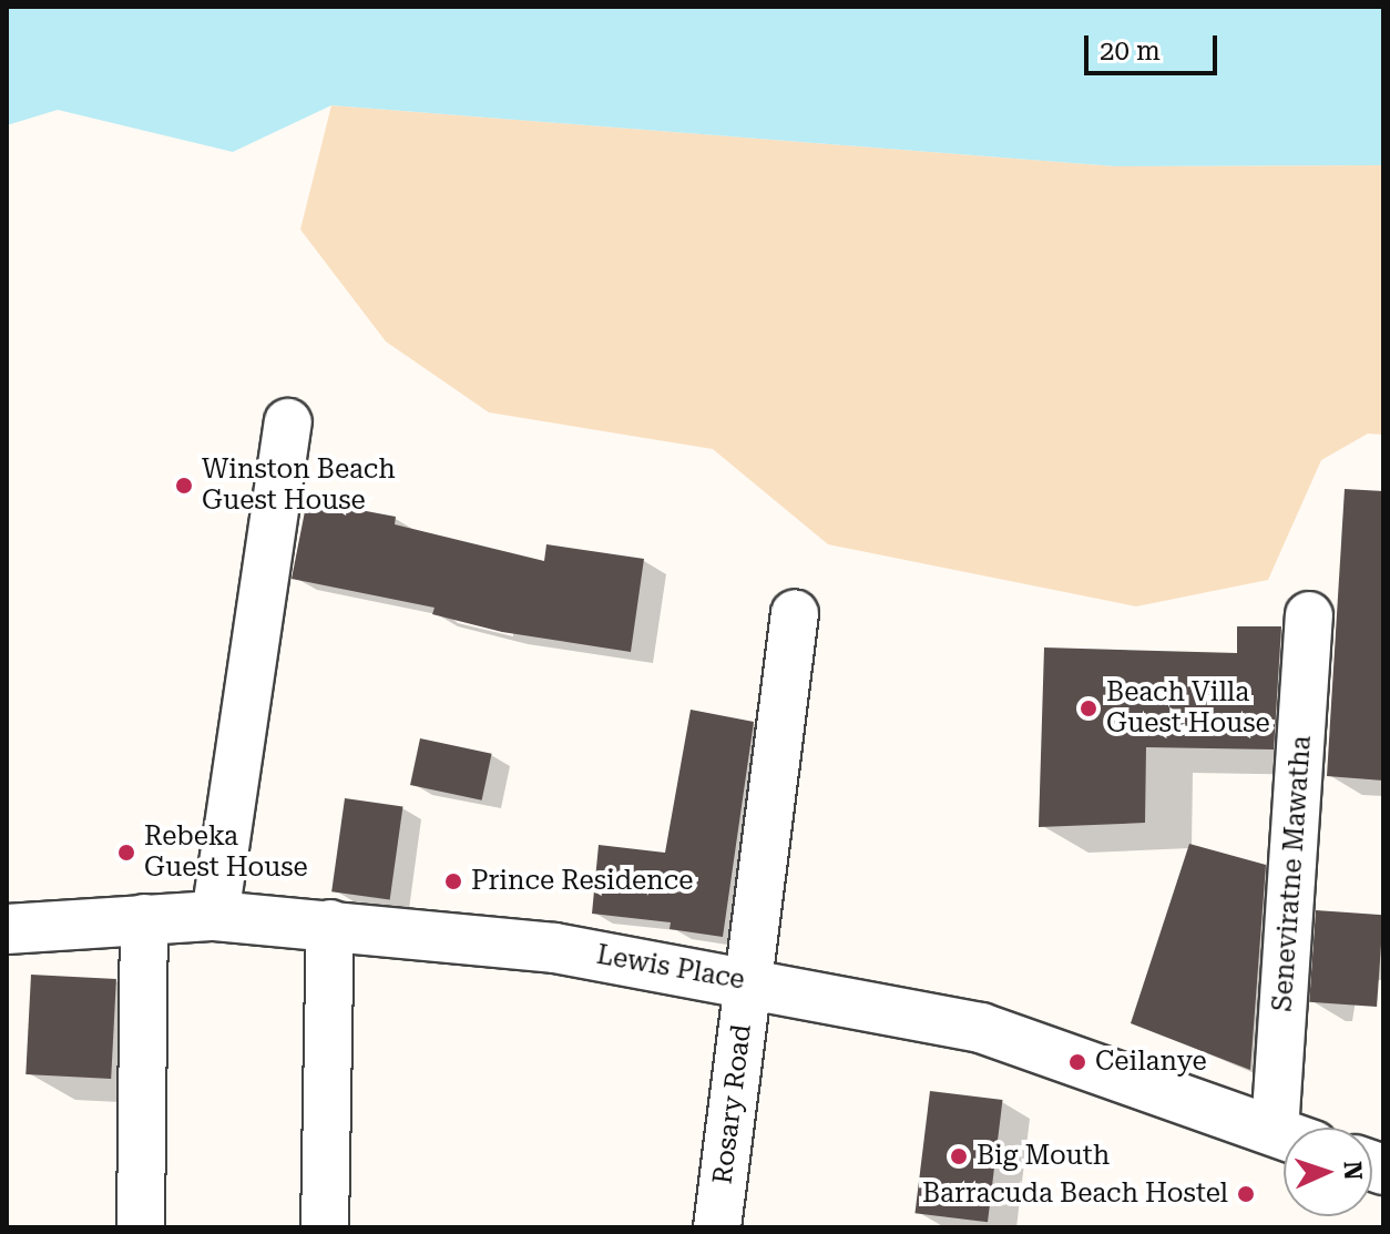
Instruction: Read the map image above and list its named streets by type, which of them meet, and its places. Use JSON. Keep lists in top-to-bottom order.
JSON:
{
  "streets": {
    "street": ["Seneviratne Mawatha", "Lewis Place", "Rosary Road"]
  },
  "crossings": [
    ["Lewis Place", "Rosary Road"]
  ],
  "places": [
    "Winston Beach Guest House",
    "Beach Villa Guest House",
    "Rebeka Guest House",
    "Prince Residence",
    "Ceilanye",
    "Big Mouth",
    "Barracuda Beach Hostel"
  ],
  "scale_bar": "20 m",
  "north": "right"
}
